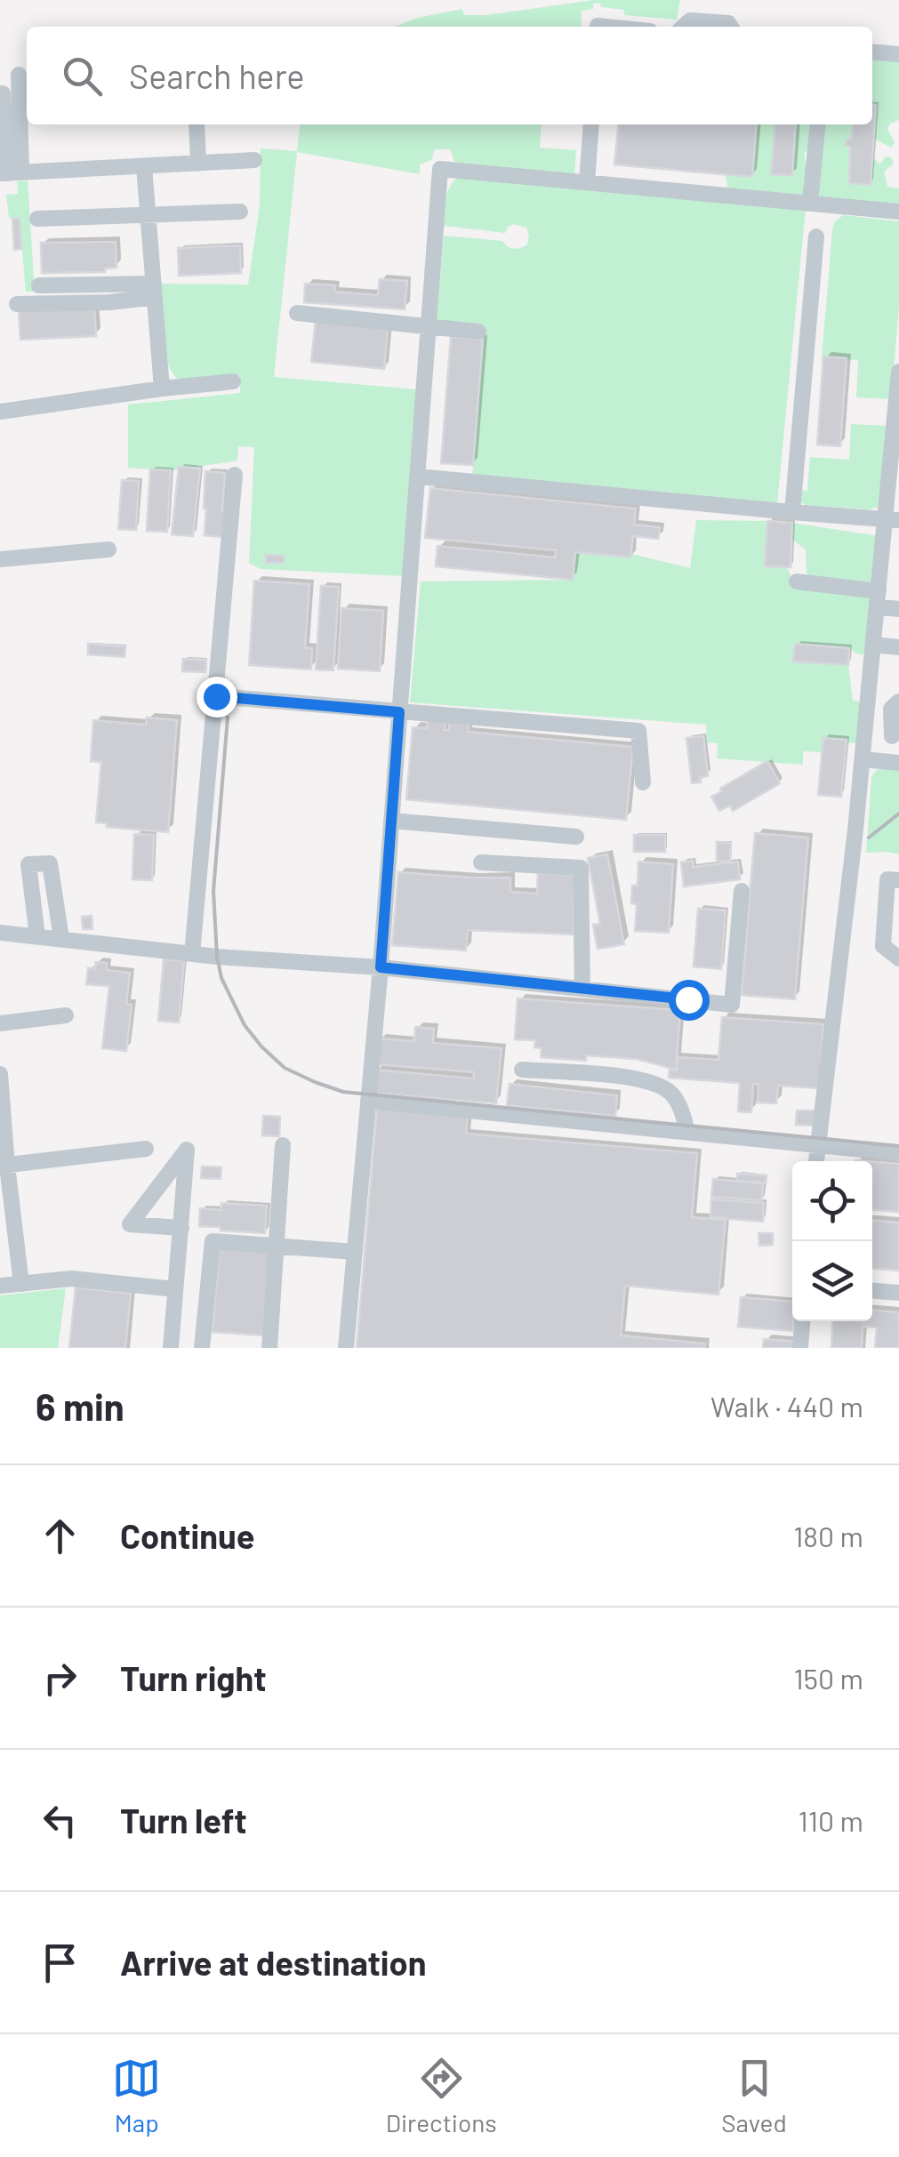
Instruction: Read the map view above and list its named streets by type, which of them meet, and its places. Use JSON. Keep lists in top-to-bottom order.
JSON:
{
  "page": {
    "search": "Search here",
    "heading": ["6 min", "Walk · 440 m"],
    "list": [
      ["Continue", "180 m"],
      ["Turn right", "150 m"],
      ["Turn left", "110 m"],
      "Arrive at destination"
    ],
    "nav": ["Map", "Directions", "Saved"]
  }
}
